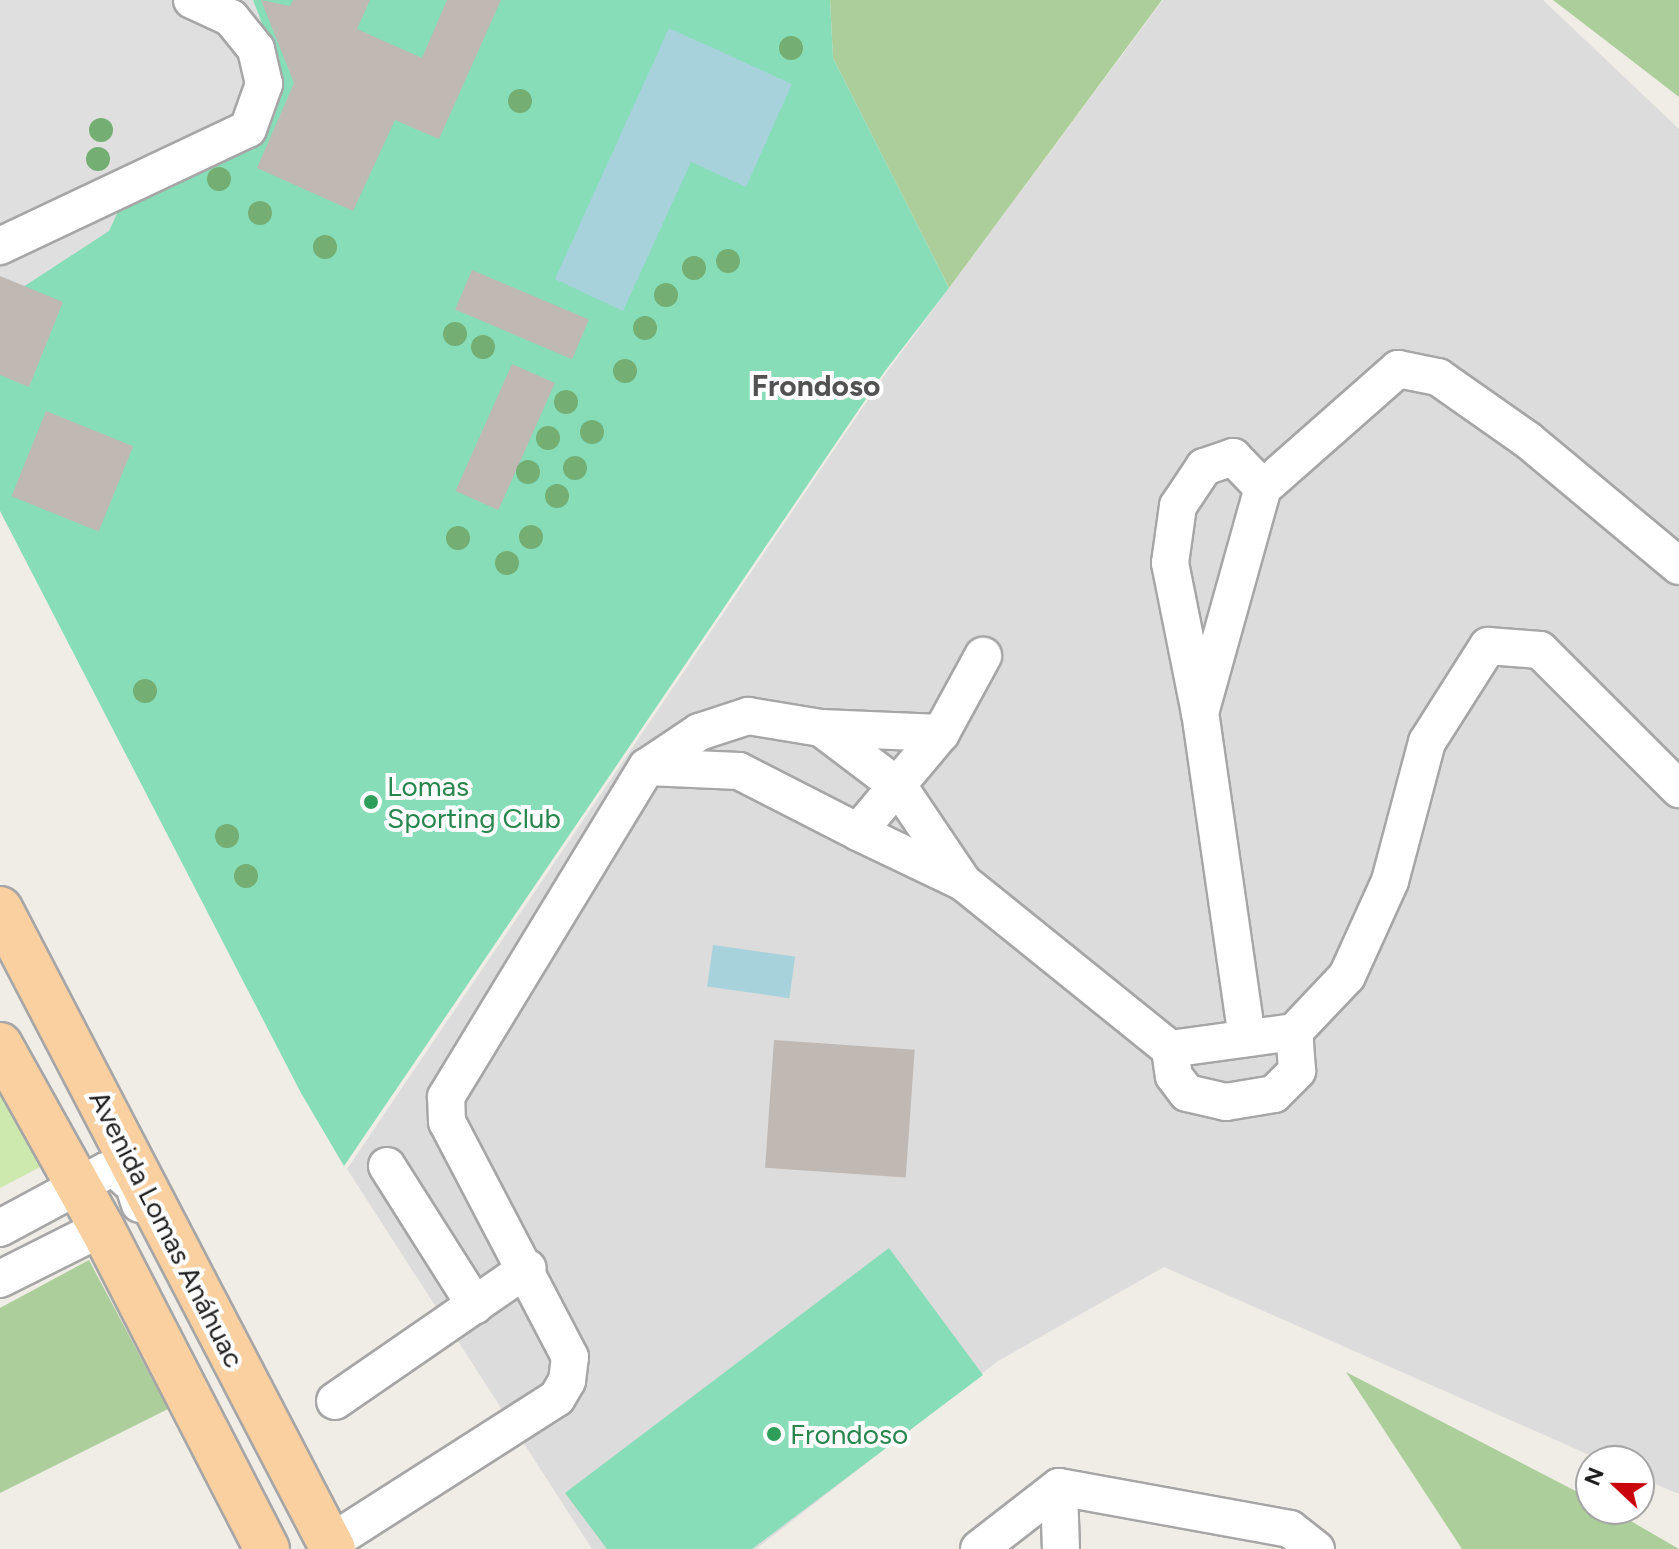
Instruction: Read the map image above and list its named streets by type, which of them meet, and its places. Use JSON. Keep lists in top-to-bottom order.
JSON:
{
  "streets": {
    "main road": ["Avenida Lomas Anáhuac"]
  },
  "districts": ["Frondoso"],
  "places": ["Lomas Sporting Club", "Frondoso"],
  "north": "left"
}
